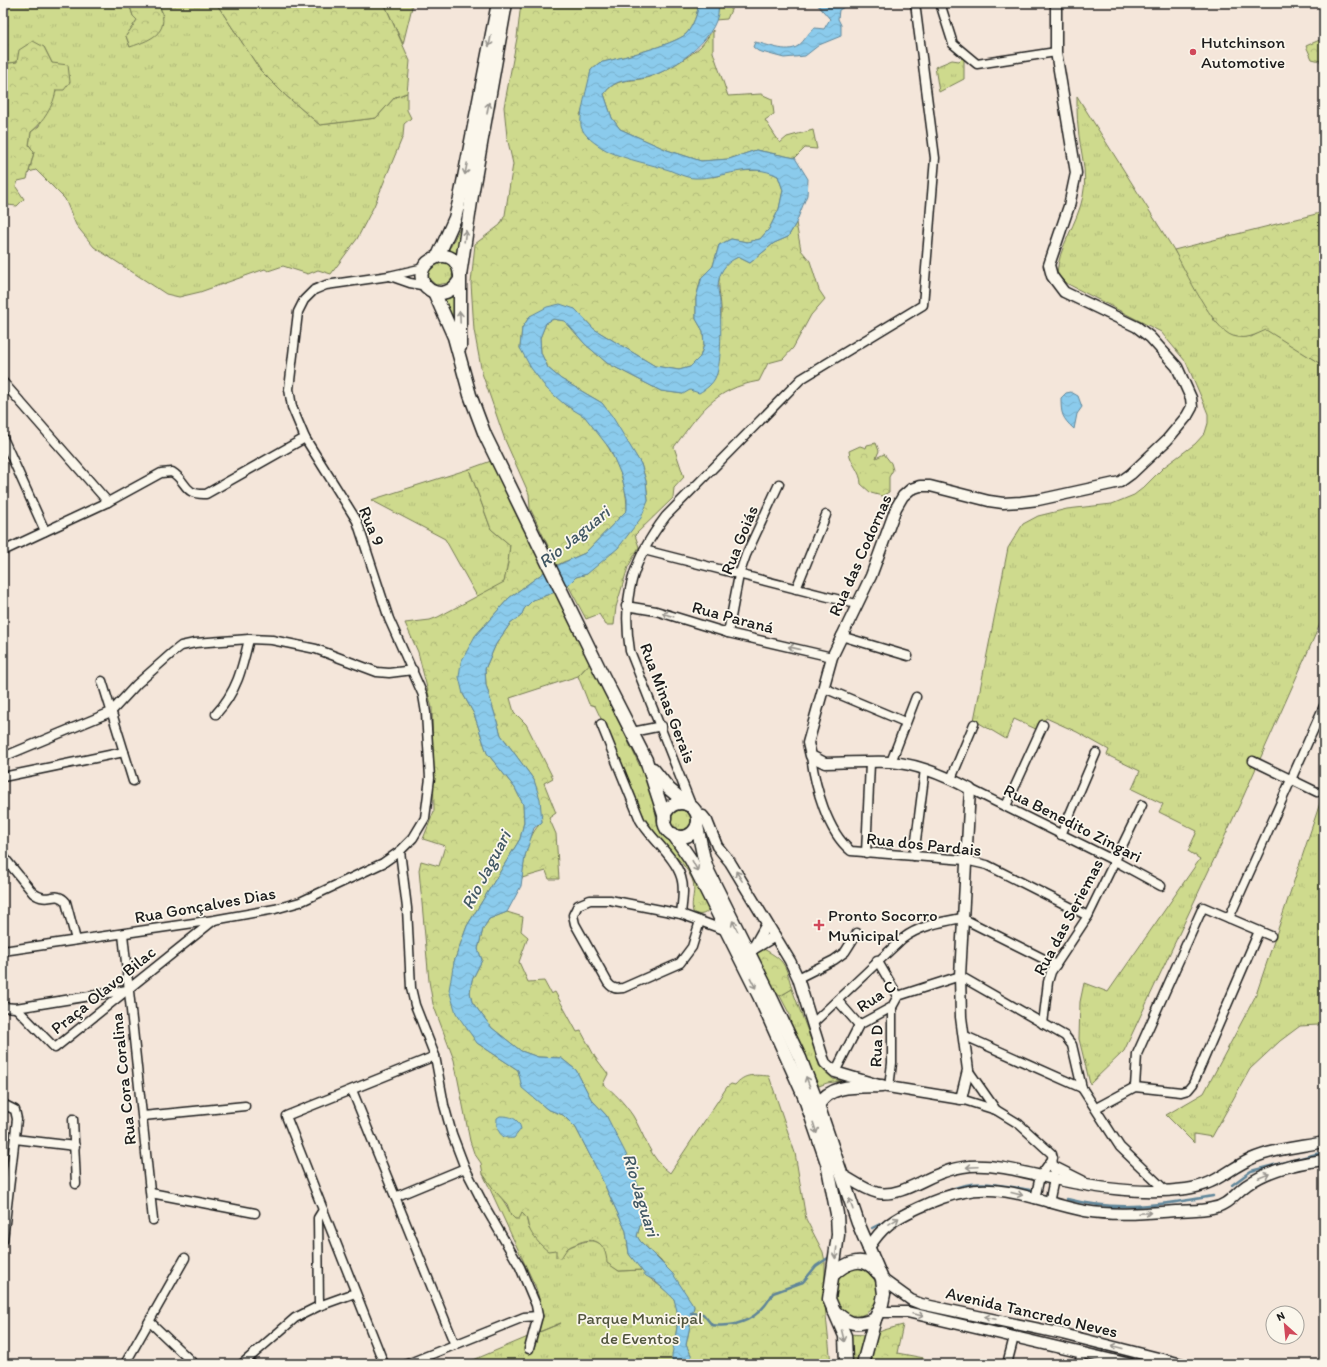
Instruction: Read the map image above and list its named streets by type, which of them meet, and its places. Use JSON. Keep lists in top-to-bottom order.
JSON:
{
  "streets": {
    "street": [
      "Rua 9",
      "Rua Goiás",
      "Rua das Codornas",
      "Rua Paraná",
      "Rua Minas Gerais",
      "Rua Benedito Zingari",
      "Rua dos Pardais",
      "Rua Gonçalves Dias",
      "Rua das Seriemas",
      "Praça Olavo Bilac",
      "Rua C",
      "Rua D",
      "Rua Cora Coralina",
      "Avenida Tancredo Neves"
    ]
  },
  "crossings": [
    ["Rua 9", "Rua Gonçalves Dias"],
    ["Rua Goiás", "Rua Paraná"],
    ["Rua das Codornas", "Rua Paraná"],
    ["Rua das Codornas", "Rua Benedito Zingari"],
    ["Rua das Codornas", "Rua dos Pardais"],
    ["Rua Paraná", "Rua Minas Gerais"],
    ["Rua Benedito Zingari", "Rua dos Pardais"],
    ["Rua Benedito Zingari", "Rua das Seriemas"],
    ["Rua dos Pardais", "Rua das Seriemas"],
    ["Rua Gonçalves Dias", "Praça Olavo Bilac"],
    ["Rua Gonçalves Dias", "Rua Cora Coralina"],
    ["Praça Olavo Bilac", "Rua Cora Coralina"],
    ["Rua C", "Rua D"]
  ],
  "water": ["Rio Jaguari"],
  "parks": ["Parque Municipal de Eventos"],
  "places": {
    "other": ["Hutchinson Automotive"],
    "health": ["Pronto Socorro Municipal"]
  },
  "north": "top left"
}
